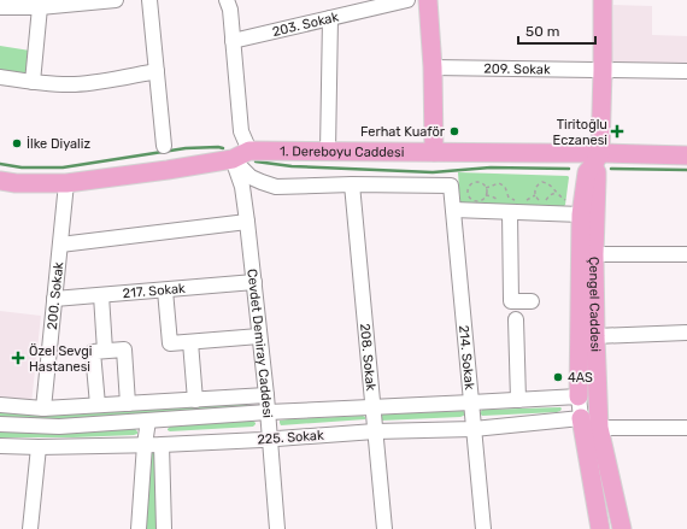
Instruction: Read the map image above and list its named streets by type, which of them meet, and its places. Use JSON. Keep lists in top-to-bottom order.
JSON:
{
  "streets": {
    "main road": ["1. Dereboyu Caddesi", "Çengel Caddesi"],
    "street": [
      "203. Sokak",
      "209. Sokak",
      "217. Sokak",
      "200. Sokak",
      "Cevdet Demiray Caddesi",
      "208. Sokak",
      "214. Sokak",
      "225. Sokak"
    ]
  },
  "crossings": [
    ["209. Sokak", "Çengel Caddesi"],
    ["1. Dereboyu Caddesi", "200. Sokak"],
    ["1. Dereboyu Caddesi", "Çengel Caddesi"],
    ["1. Dereboyu Caddesi", "Cevdet Demiray Caddesi"],
    ["217. Sokak", "200. Sokak"],
    ["217. Sokak", "Cevdet Demiray Caddesi"],
    ["Çengel Caddesi", "225. Sokak"],
    ["Cevdet Demiray Caddesi", "225. Sokak"],
    ["208. Sokak", "214. Sokak"],
    ["208. Sokak", "225. Sokak"],
    ["214. Sokak", "225. Sokak"]
  ],
  "places": {
    "other": ["Ferhat Kuaför", "İlke Diyaliz", "4AS"],
    "health": ["Tiritoğlu Eczanesi", "Özel Sevgi Hastanesi"]
  },
  "scale_bar": "50 m"
}
